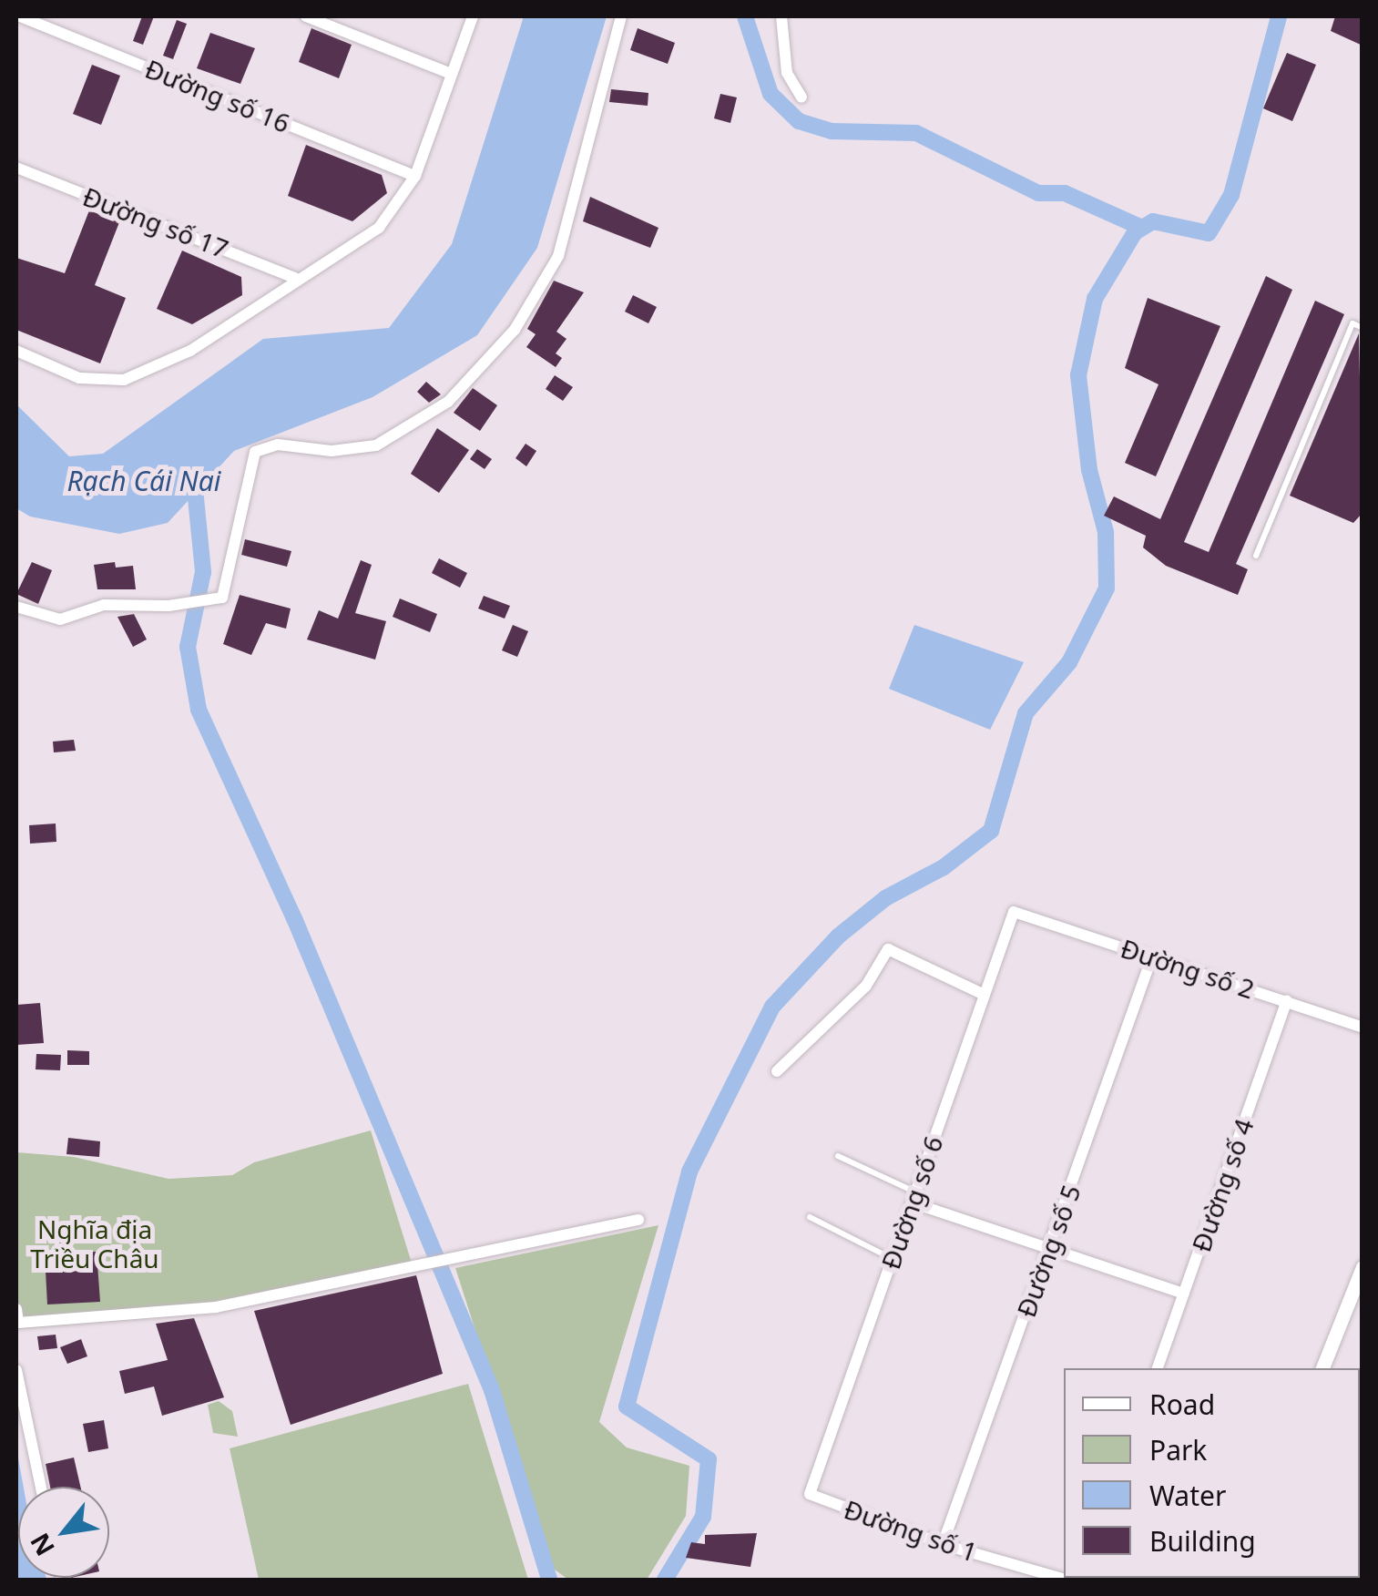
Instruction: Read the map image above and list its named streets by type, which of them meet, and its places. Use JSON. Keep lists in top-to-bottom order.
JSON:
{
  "streets": {
    "street": [
      "Đường số 16",
      "Đường số 17",
      "Đường số 2",
      "Đường số 4",
      "Đường số 6",
      "Đường số 5",
      "Đường số 1"
    ]
  },
  "crossings": [
    ["Đường số 2", "Đường số 4"],
    ["Đường số 2", "Đường số 6"],
    ["Đường số 2", "Đường số 5"],
    ["Đường số 6", "Đường số 1"],
    ["Đường số 5", "Đường số 1"]
  ],
  "water": ["Rạch Cái Nai"],
  "parks": ["Nghĩa địa Triều Châu"],
  "legend": [
    "Road",
    "Park",
    "Water",
    "Building"
  ],
  "north": "bottom left"
}
